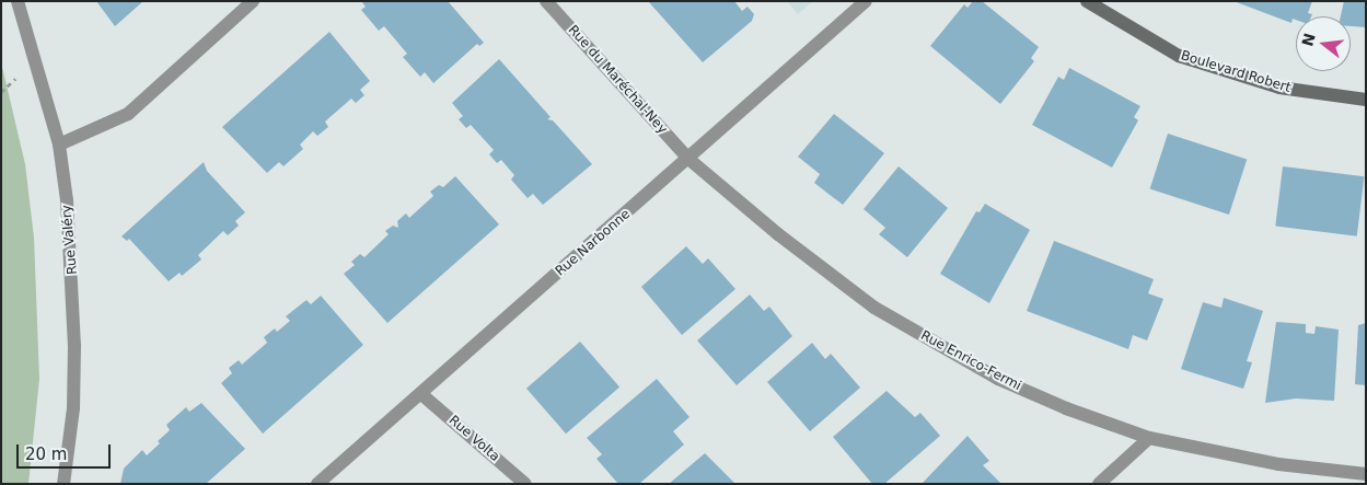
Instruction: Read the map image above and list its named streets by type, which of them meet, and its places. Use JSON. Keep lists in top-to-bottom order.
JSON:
{
  "streets": {
    "street": [
      "Boulevard Robert",
      "Rue du Maréchal-Ney",
      "Rue Valéry",
      "Rue Narbonne",
      "Rue Enrico-Fermi",
      "Rue Volta"
    ]
  },
  "crossings": [
    ["Rue du Maréchal-Ney", "Rue Narbonne"],
    ["Rue du Maréchal-Ney", "Rue Enrico-Fermi"],
    ["Rue Narbonne", "Rue Enrico-Fermi"],
    ["Rue Narbonne", "Rue Volta"]
  ],
  "scale_bar": "20 m",
  "north": "left"
}
